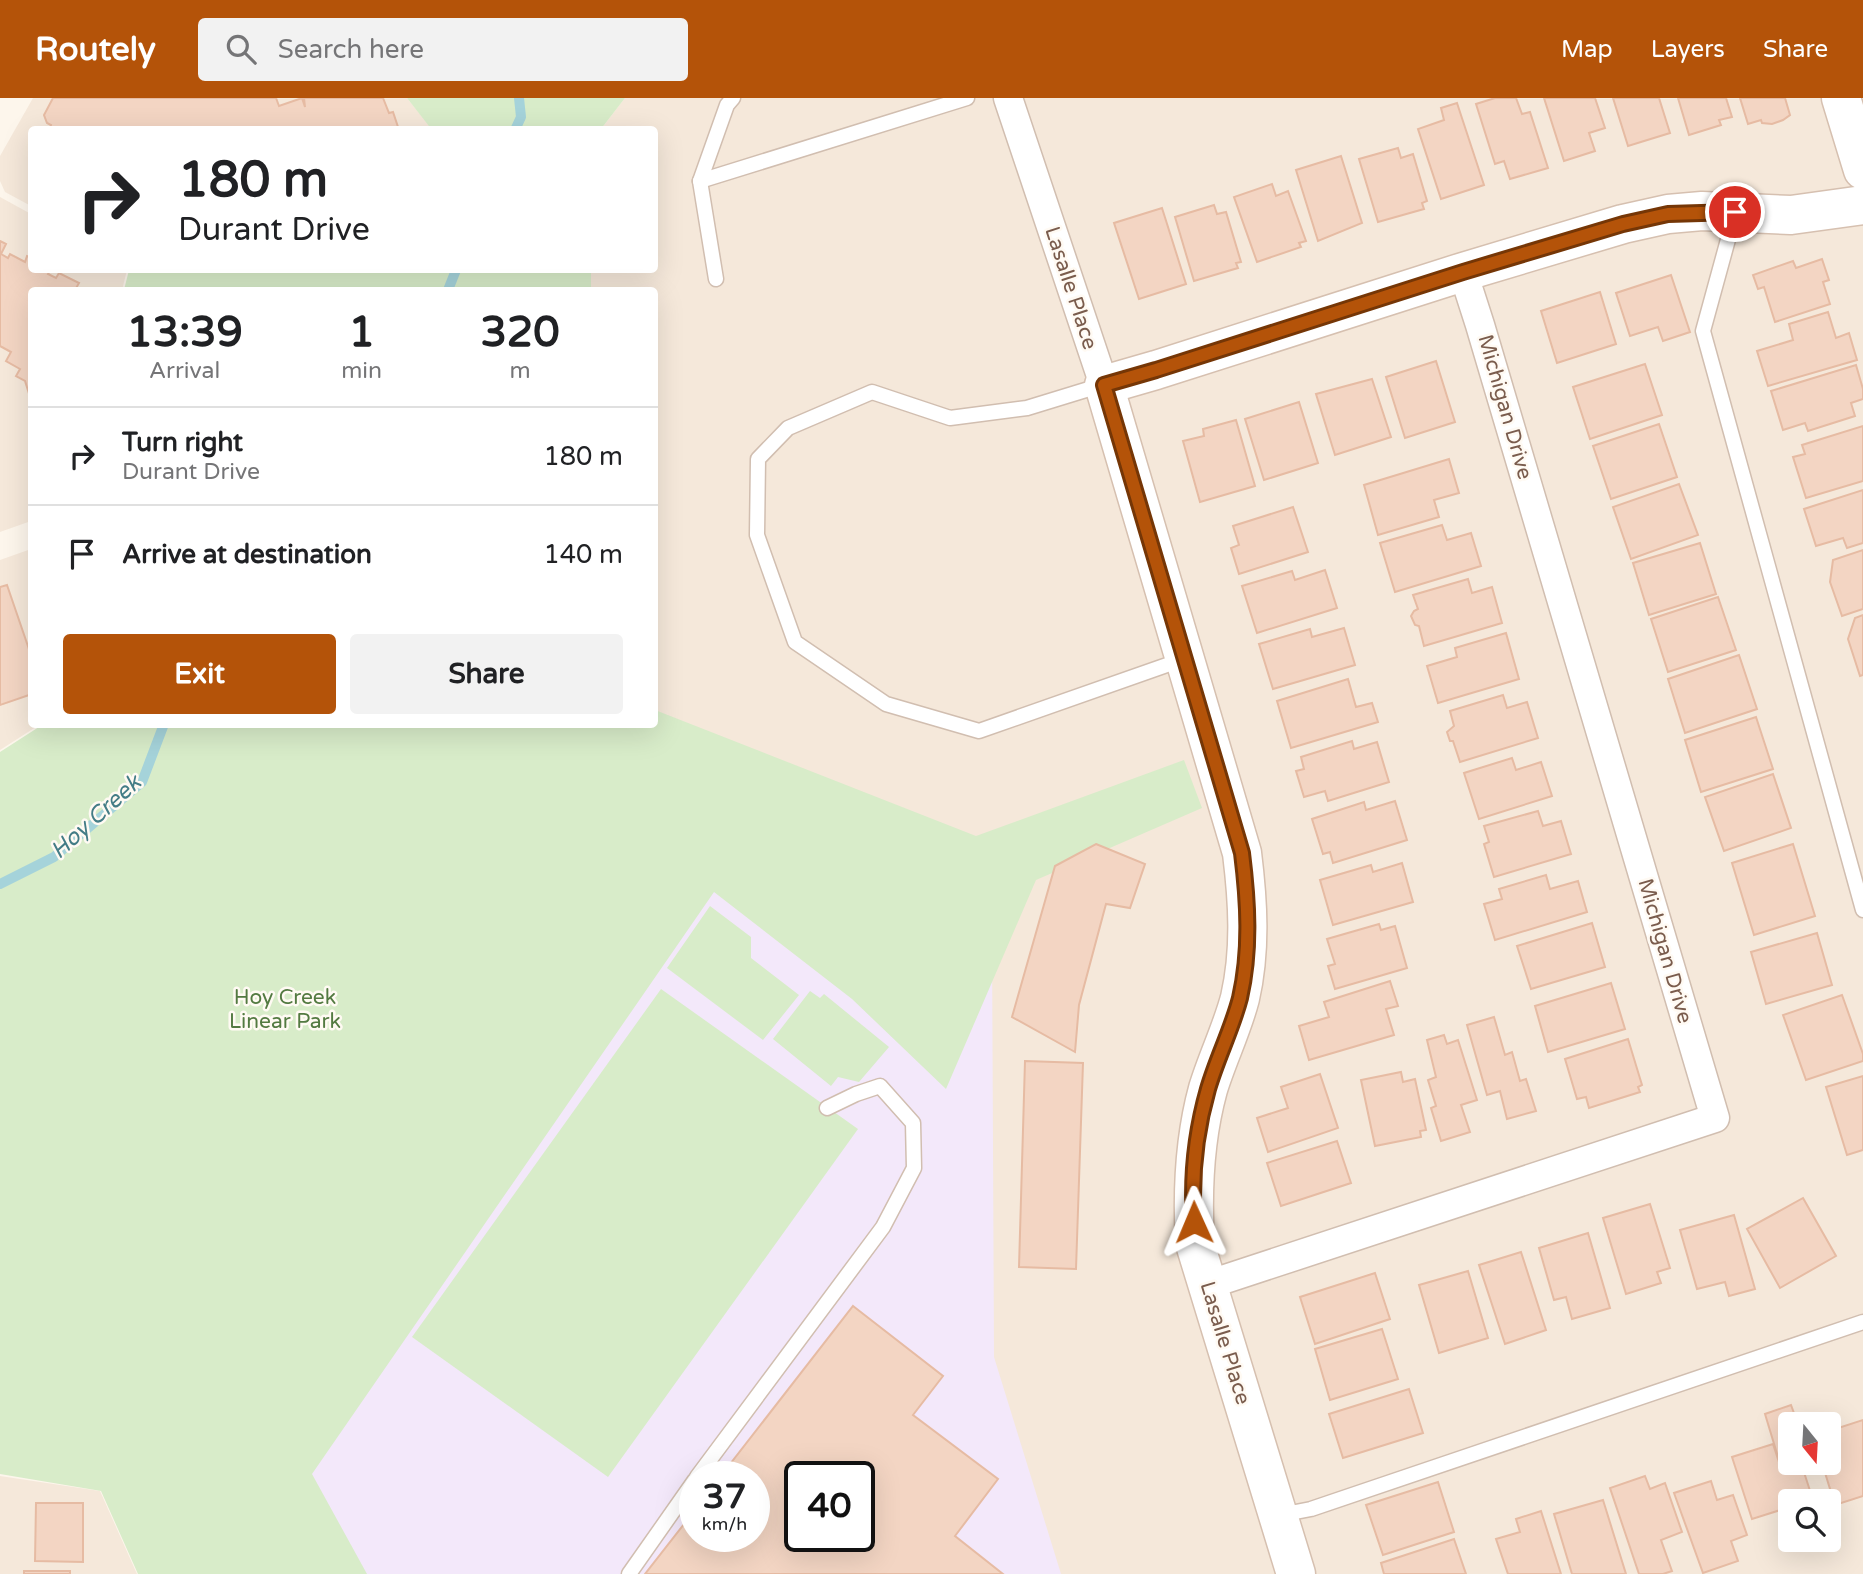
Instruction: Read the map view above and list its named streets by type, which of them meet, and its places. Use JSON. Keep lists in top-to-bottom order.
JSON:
{
  "streets": {
    "street": ["Lasalle Place", "Michigan Drive"]
  },
  "crossings": [
    ["Lasalle Place", "Michigan Drive"]
  ],
  "water": ["Hoy Creek"],
  "parks": ["Hoy Creek Linear Park"],
  "north": "bottom",
  "page": {
    "header": "Routely",
    "search": "Search here",
    "nav": ["Map", "Layers", "Share"],
    "turn": ["180 m", "Durant Drive"],
    "eta": [
      "13:39",
      "Arrival",
      "1",
      "min",
      "320",
      "m"
    ],
    "list": [
      {
        "name": "Turn right",
        "note": "Durant Drive",
        "value": "180 m"
      },
      {
        "name": "Arrive at destination",
        "value": "140 m"
      }
    ],
    "buttons": ["Exit", "Share"],
    "speed": "37 km/h",
    "limit": "40"
  }
}
